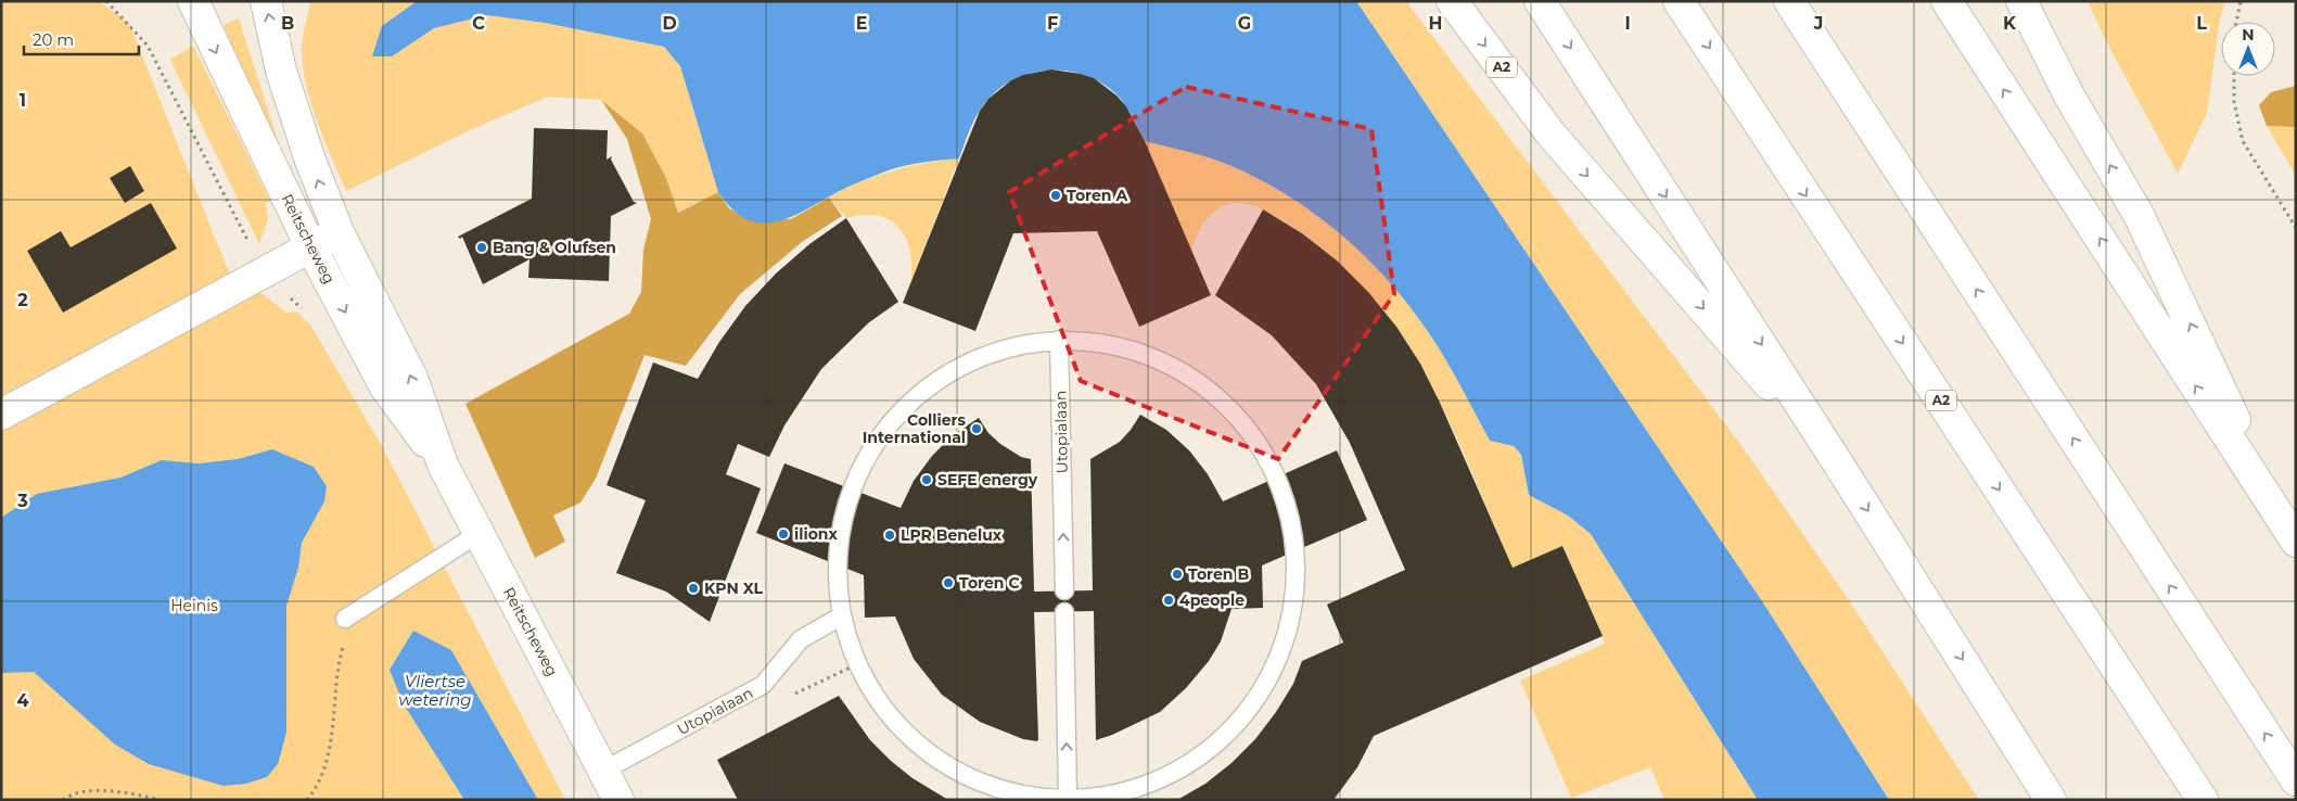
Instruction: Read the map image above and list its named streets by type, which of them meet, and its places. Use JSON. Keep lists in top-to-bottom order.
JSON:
{
  "streets": {
    "main road": ["A2", "Reitscheweg"],
    "lane": ["Utopialaan"]
  },
  "crossings": [
    ["Reitscheweg", "Utopialaan"]
  ],
  "one_way": ["Utopialaan"],
  "water": ["Vliertse wetering"],
  "parks": ["Heinis"],
  "places": [
    "Toren A",
    "Bang & Olufsen",
    "Colliers International",
    "SEFE energy",
    "ilionx",
    "LPR Benelux",
    "Toren B",
    "Toren C",
    "KPN XL",
    "4people"
  ],
  "scale_bar": "20 m",
  "north": "top",
  "grid": {
    "columns": [
      "B",
      "C",
      "D",
      "E",
      "F",
      "G",
      "H",
      "I",
      "J",
      "K",
      "L"
    ],
    "rows": [
      "1",
      "2",
      "3",
      "4"
    ]
  }
}
